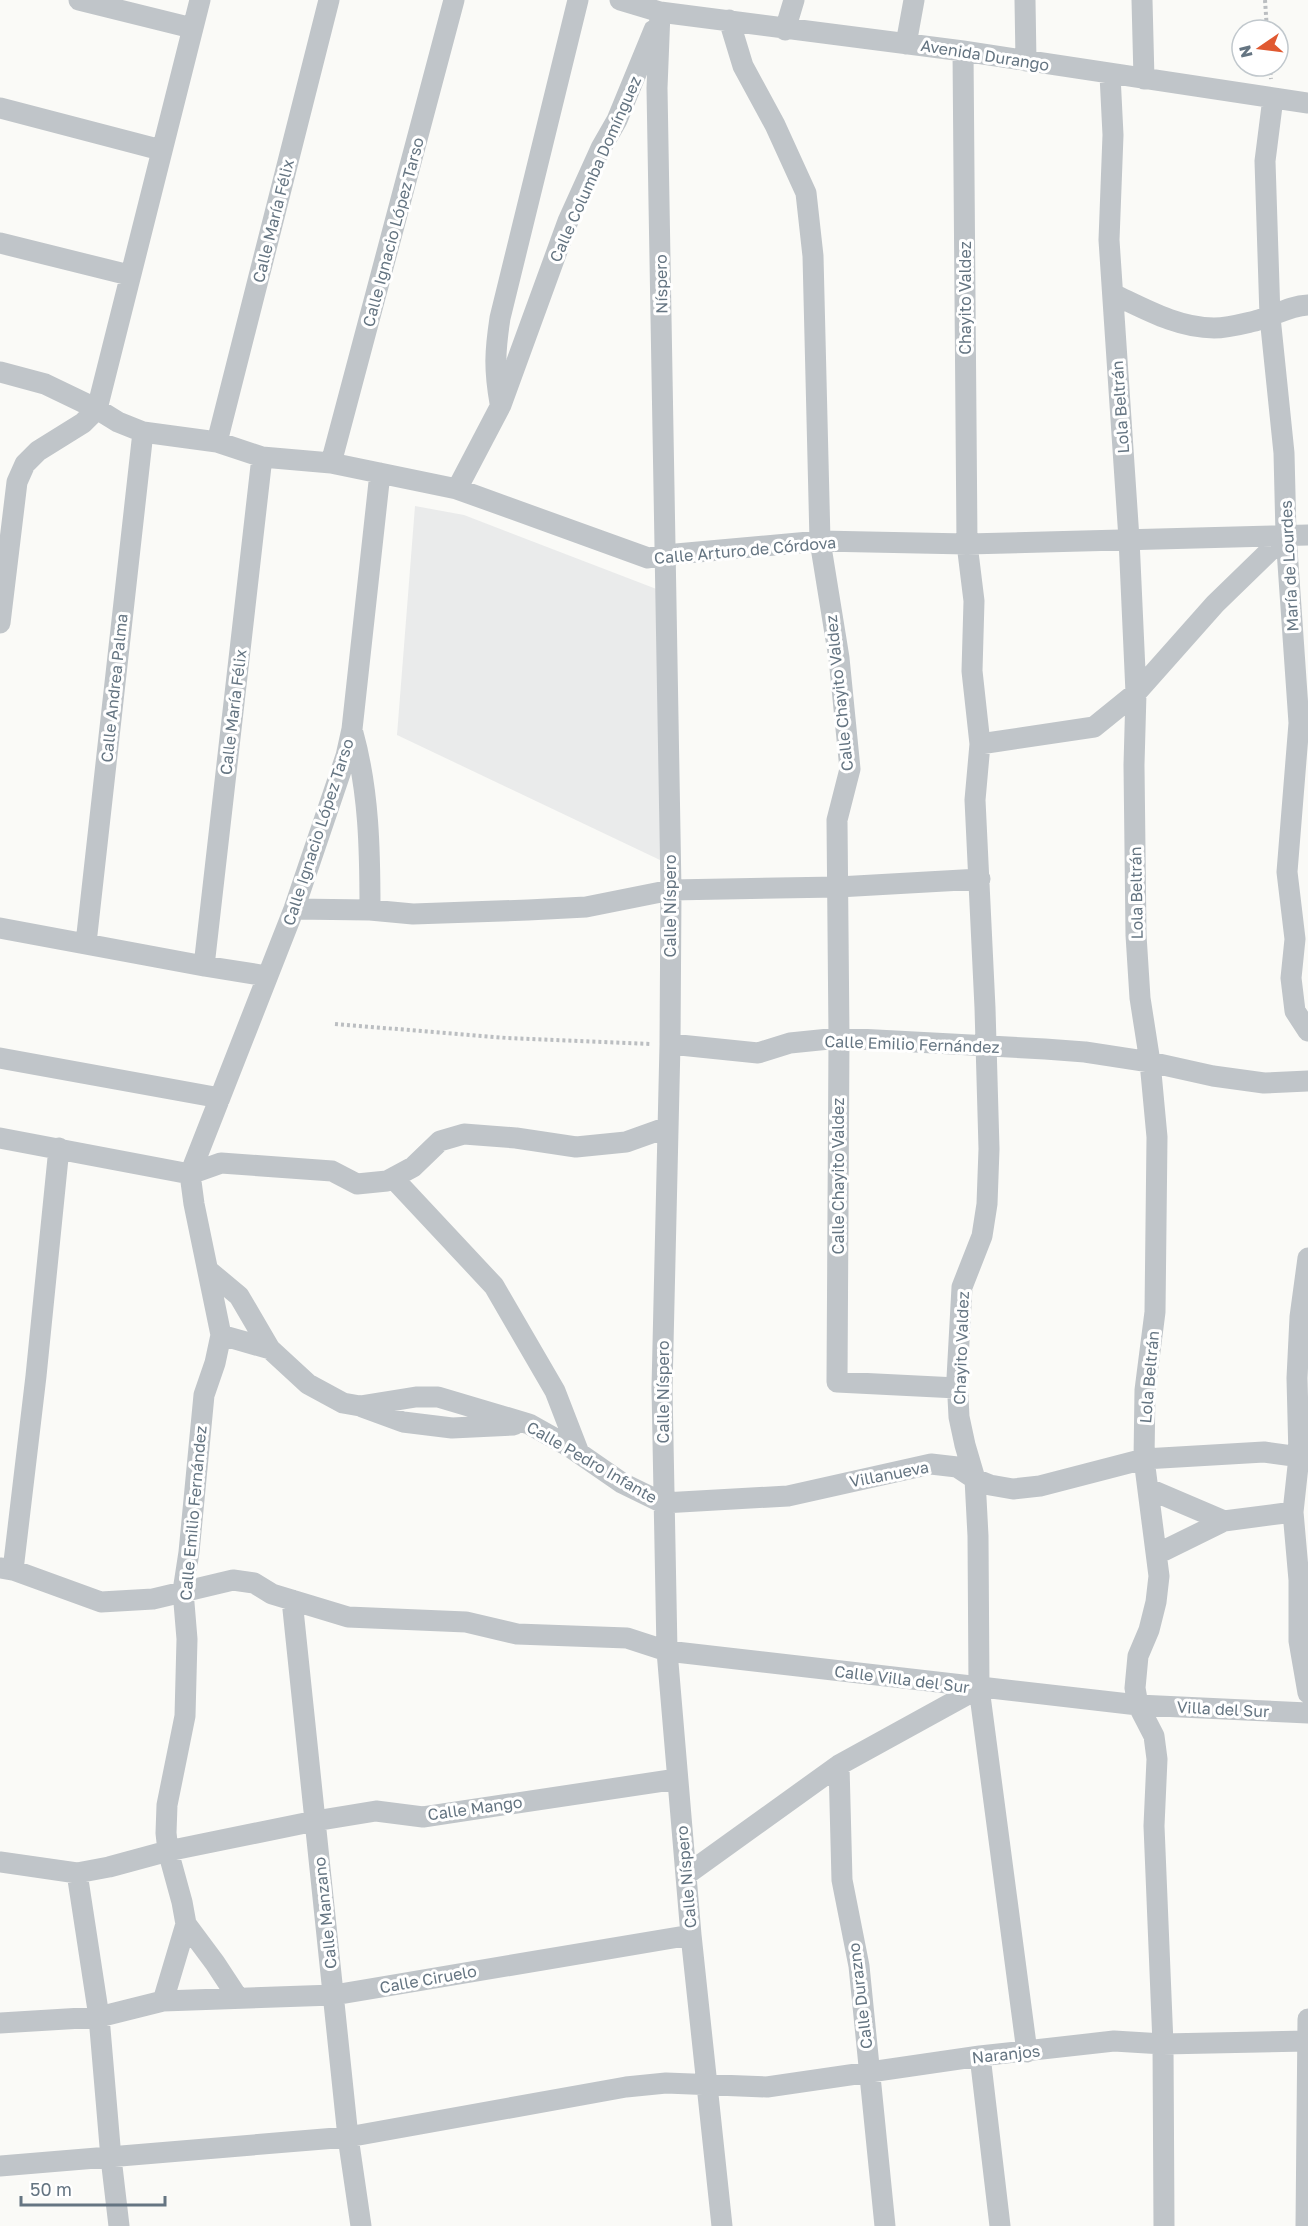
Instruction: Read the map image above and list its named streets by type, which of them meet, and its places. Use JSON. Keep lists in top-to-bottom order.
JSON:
{
  "streets": {
    "street": [
      "Avenida Durango",
      "Calle Columba Domínguez",
      "Calle María Félix",
      "Calle Ignacio López Tarso",
      "Níspero",
      "Chayito Valdez",
      "Lola Beltrán",
      "Calle Arturo de Córdova",
      "María de Lourdes",
      "Calle Andrea Palma",
      "Calle Chayito Valdez",
      "Calle Níspero",
      "Calle Emilio Fernández",
      "Calle Pedro Infante",
      "Villanueva",
      "Calle Villa del Sur",
      "Villa del Sur",
      "Calle Mango",
      "Calle Manzano",
      "Calle Ciruelo",
      "Calle Durazno",
      "Naranjos"
    ]
  },
  "crossings": [
    ["Avenida Durango", "Calle Columba Domínguez"],
    ["Avenida Durango", "Níspero"],
    ["Avenida Durango", "Chayito Valdez"],
    ["Avenida Durango", "Lola Beltrán"],
    ["Avenida Durango", "María de Lourdes"],
    ["Avenida Durango", "Calle Chayito Valdez"],
    ["Calle Columba Domínguez", "Níspero"],
    ["Calle Columba Domínguez", "Calle Arturo de Córdova"],
    ["Calle María Félix", "Calle Arturo de Córdova"],
    ["Calle Ignacio López Tarso", "Calle Arturo de Córdova"],
    ["Calle Ignacio López Tarso", "Calle Emilio Fernández"],
    ["Níspero", "Calle Arturo de Córdova"],
    ["Níspero", "Calle Níspero"],
    ["Chayito Valdez", "Calle Arturo de Córdova"],
    ["Chayito Valdez", "Calle Chayito Valdez"],
    ["Chayito Valdez", "Calle Emilio Fernández"],
    ["Chayito Valdez", "Villanueva"],
    ["Chayito Valdez", "Calle Villa del Sur"],
    ["Chayito Valdez", "Naranjos"],
    ["Lola Beltrán", "Calle Arturo de Córdova"],
    ["Lola Beltrán", "Calle Emilio Fernández"],
    ["Lola Beltrán", "Villanueva"],
    ["Lola Beltrán", "Calle Villa del Sur"],
    ["Lola Beltrán", "Villa del Sur"],
    ["Calle Arturo de Córdova", "María de Lourdes"],
    ["Calle Arturo de Córdova", "Calle Andrea Palma"],
    ["Calle Arturo de Córdova", "Calle Chayito Valdez"],
    ["Calle Arturo de Córdova", "Calle Níspero"],
    ["Calle Chayito Valdez", "Calle Emilio Fernández"],
    ["Calle Níspero", "Calle Emilio Fernández"],
    ["Calle Níspero", "Calle Pedro Infante"],
    ["Calle Níspero", "Villanueva"],
    ["Calle Níspero", "Calle Villa del Sur"],
    ["Calle Níspero", "Calle Mango"],
    ["Calle Níspero", "Calle Ciruelo"],
    ["Calle Níspero", "Naranjos"],
    ["Calle Emilio Fernández", "Calle Pedro Infante"],
    ["Calle Emilio Fernández", "Calle Mango"],
    ["Calle Emilio Fernández", "Calle Ciruelo"],
    ["Calle Pedro Infante", "Villanueva"],
    ["Calle Villa del Sur", "Villa del Sur"],
    ["Calle Villa del Sur", "Calle Manzano"],
    ["Calle Mango", "Calle Manzano"],
    ["Calle Manzano", "Calle Ciruelo"],
    ["Calle Manzano", "Naranjos"],
    ["Calle Durazno", "Naranjos"]
  ],
  "scale_bar": "50 m",
  "north": "left"
}
